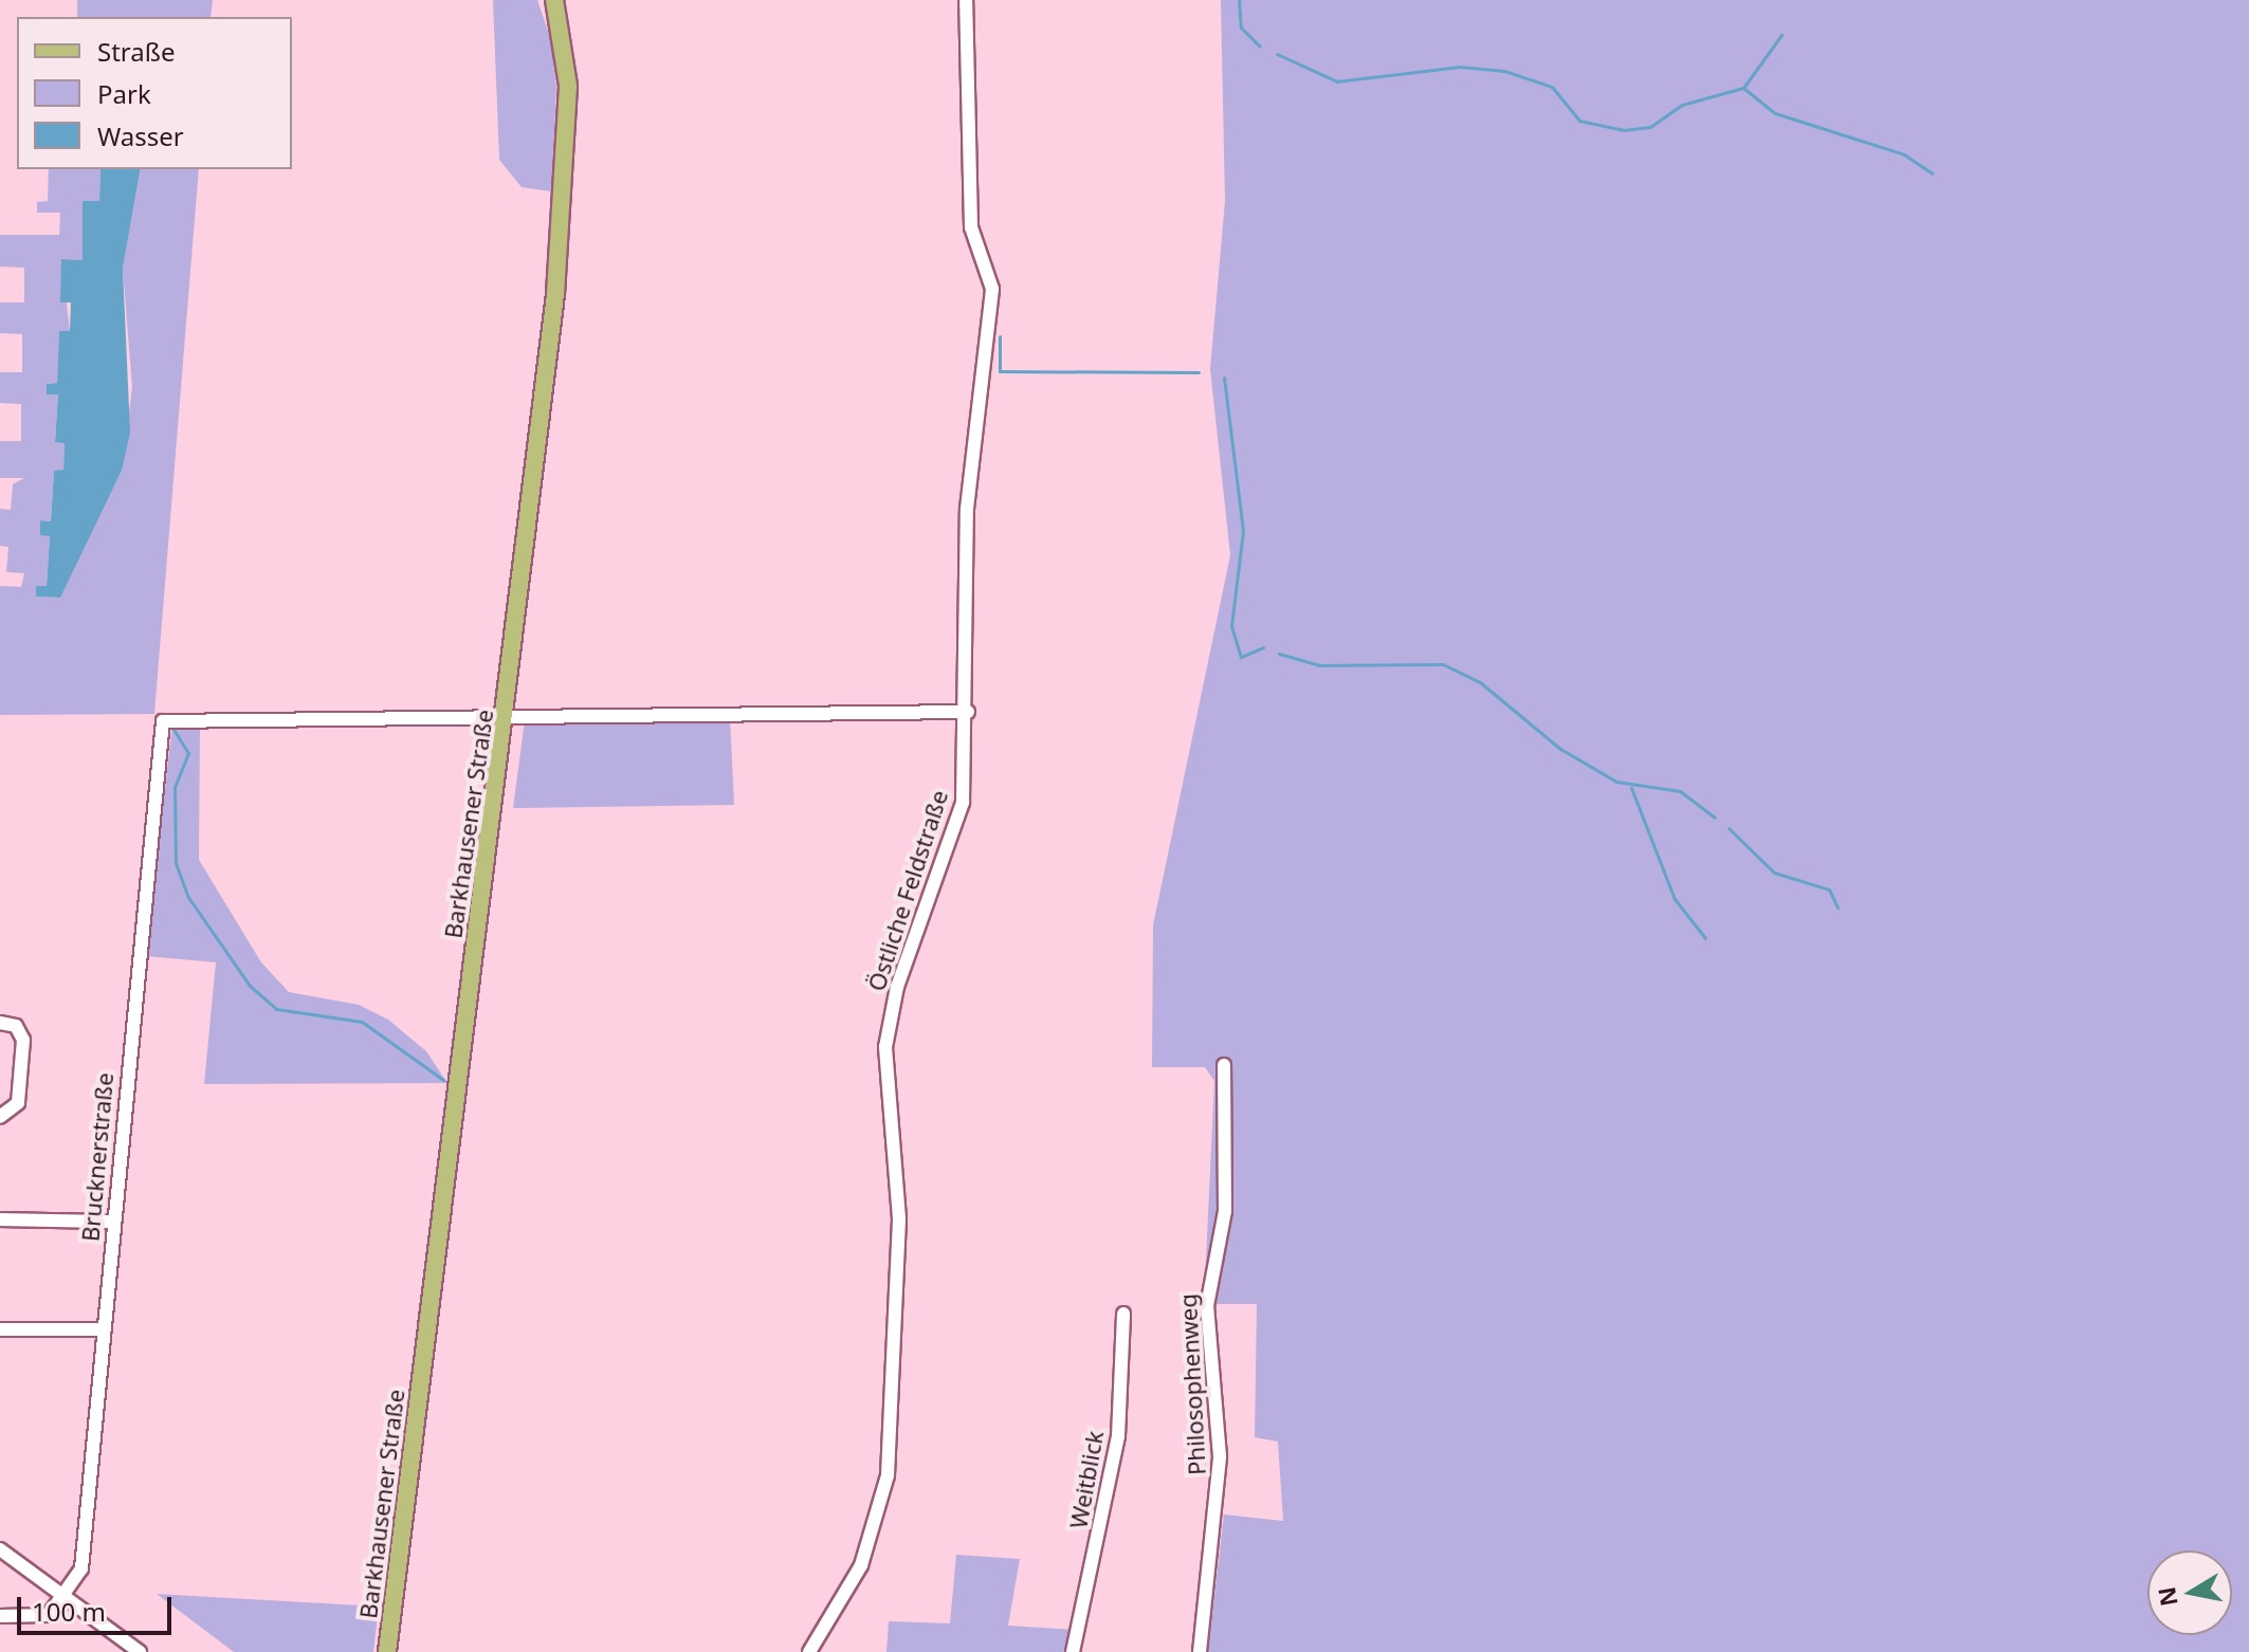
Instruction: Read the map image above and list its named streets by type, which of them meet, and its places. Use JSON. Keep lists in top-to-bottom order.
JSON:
{
  "streets": {
    "main road": ["Barkhausener Straße"],
    "street": [
      "Östliche Feldstraße",
      "Brucknerstraße",
      "Philosophenweg",
      "Weitblick"
    ]
  },
  "crossings": [
    ["Barkhausener Straße", "Brucknerstraße"]
  ],
  "legend": ["Straße", "Park", "Wasser"],
  "scale_bar": "100 m",
  "north": "left"
}
